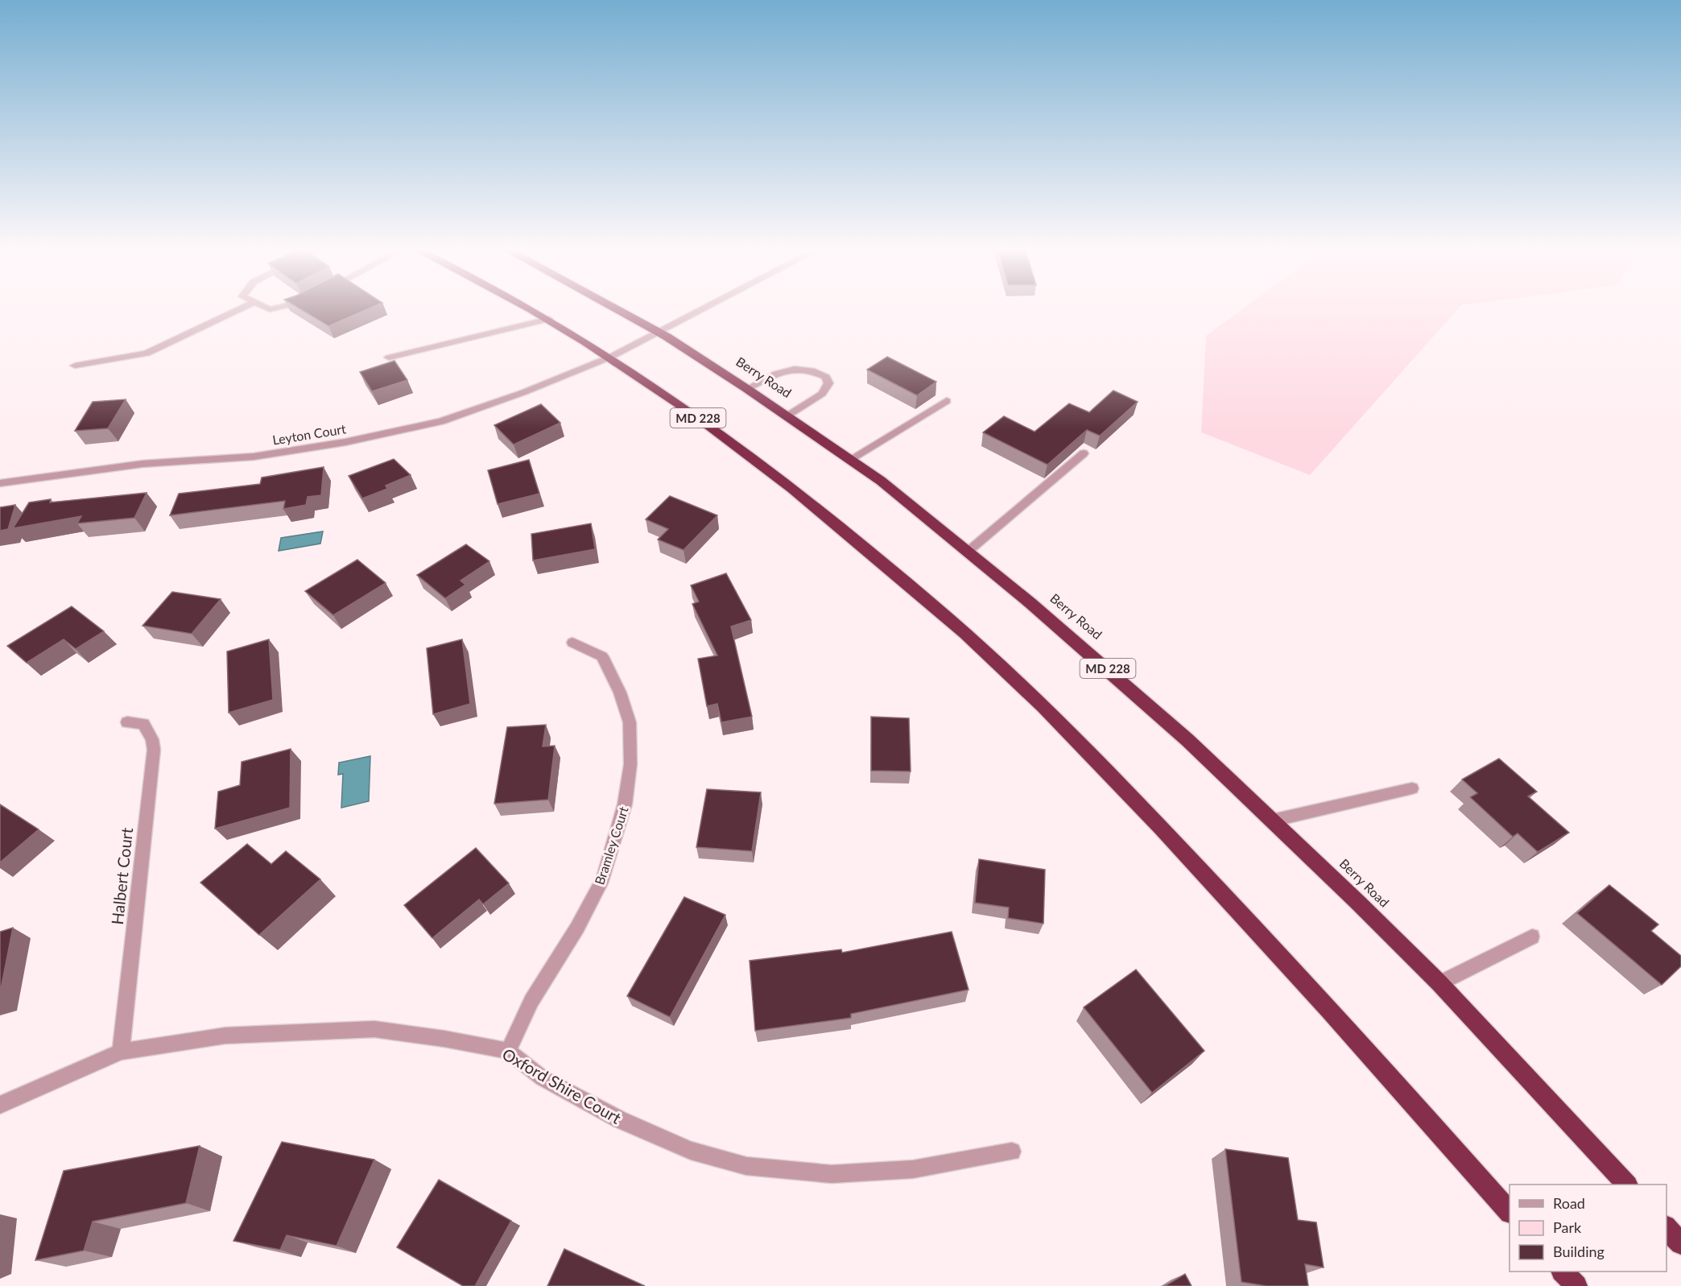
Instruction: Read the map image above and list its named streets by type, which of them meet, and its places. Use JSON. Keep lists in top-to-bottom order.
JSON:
{
  "streets": {
    "highway": ["Berry Road", "MD 228"],
    "street": [
      "Leyton Court",
      "Bramley Court",
      "Halbert Court",
      "Oxford Shire Court"
    ]
  },
  "crossings": [
    ["Berry Road", "Leyton Court"],
    ["MD 228", "Leyton Court"],
    ["Bramley Court", "Oxford Shire Court"],
    ["Halbert Court", "Oxford Shire Court"]
  ],
  "legend": ["Road", "Park", "Building"]
}
